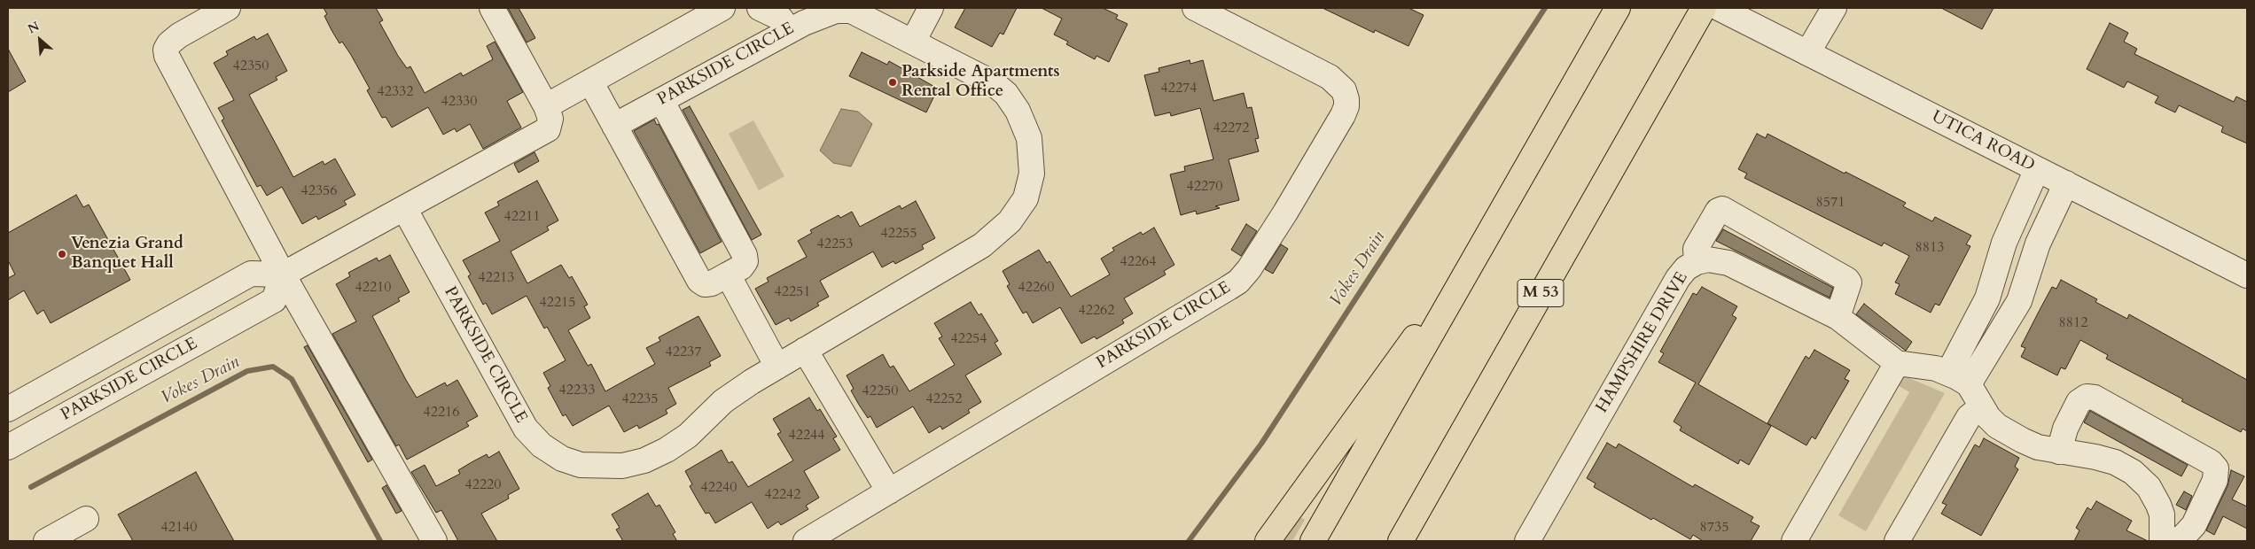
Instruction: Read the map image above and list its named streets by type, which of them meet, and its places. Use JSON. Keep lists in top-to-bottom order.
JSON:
{
  "streets": {
    "highway": ["M 53"],
    "street": ["PARKSIDE CIRCLE", "UTICA ROAD", "HAMPSHIRE DRIVE"]
  },
  "water": ["Vokes Drain"],
  "places": ["Parkside Apartments Rental Office", "Venezia Grand Banquet Hall"],
  "house_numbers": [
    "42350",
    "42274",
    "42332",
    "42330",
    "42272",
    "42270",
    "42356",
    "8571",
    "42211",
    "42255",
    "42253",
    "8813",
    "42264",
    "42213",
    "42210",
    "42260",
    "42251",
    "42215",
    "42262",
    "8812",
    "42254",
    "42237",
    "42233",
    "42250",
    "42235",
    "42252",
    "42216",
    "42244",
    "42220",
    "42240",
    "42242",
    "42140",
    "8735"
  ],
  "north": "top left"
}
